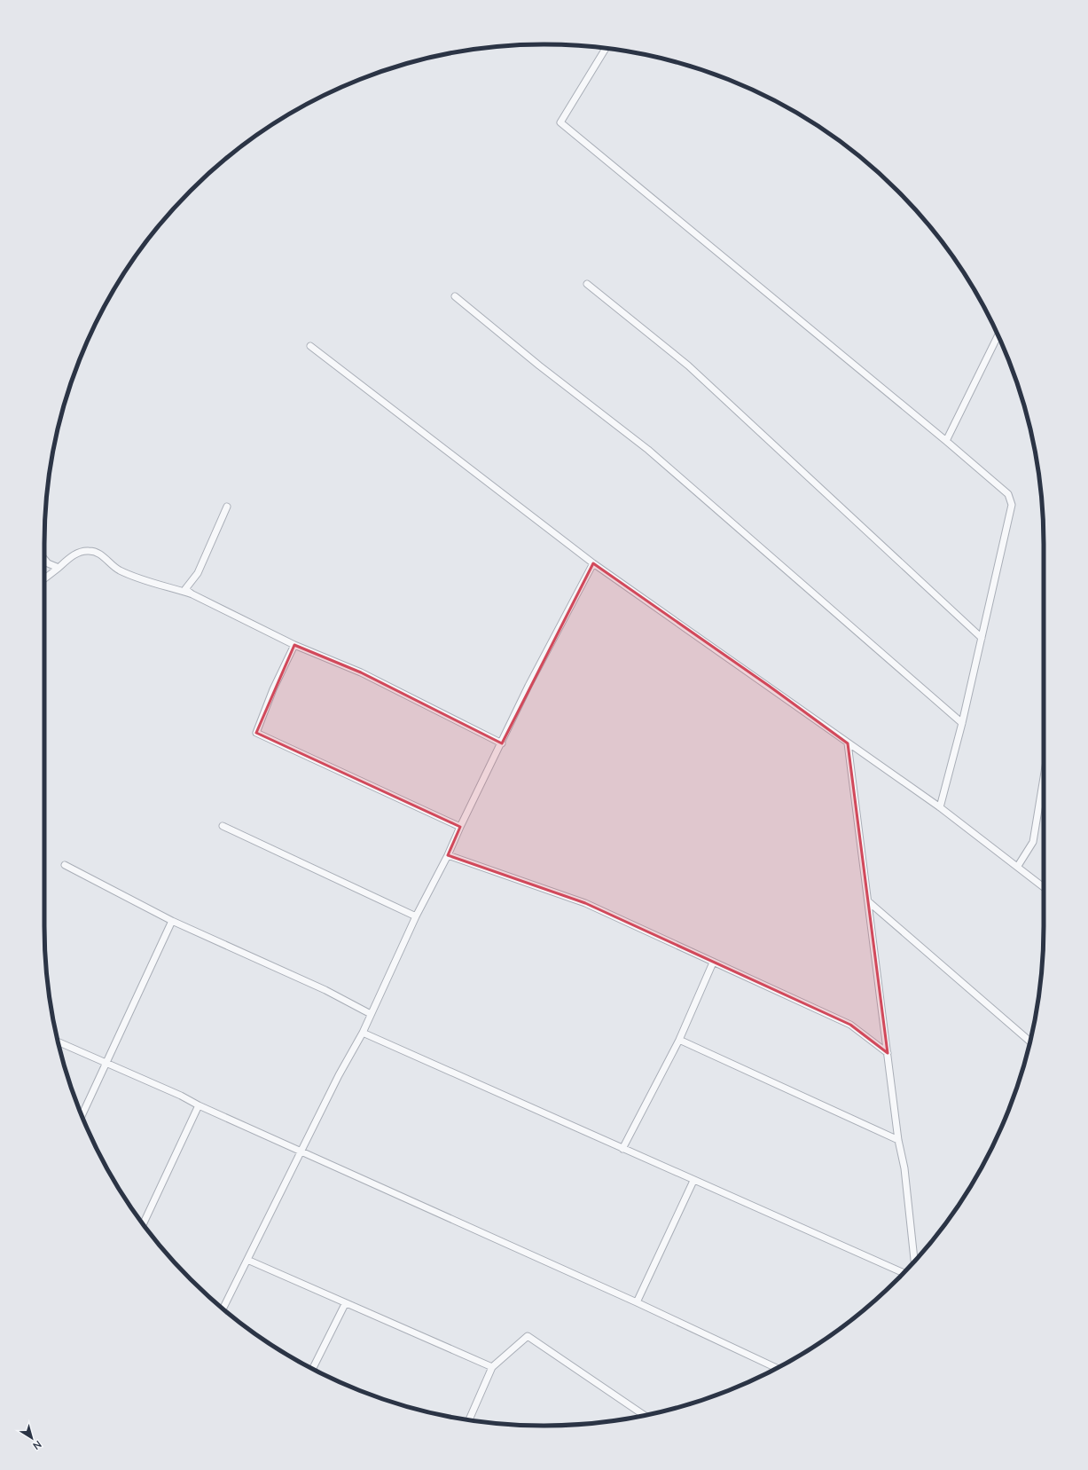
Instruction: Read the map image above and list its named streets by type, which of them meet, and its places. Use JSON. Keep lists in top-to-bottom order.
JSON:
{
  "north": "bottom right"
}
